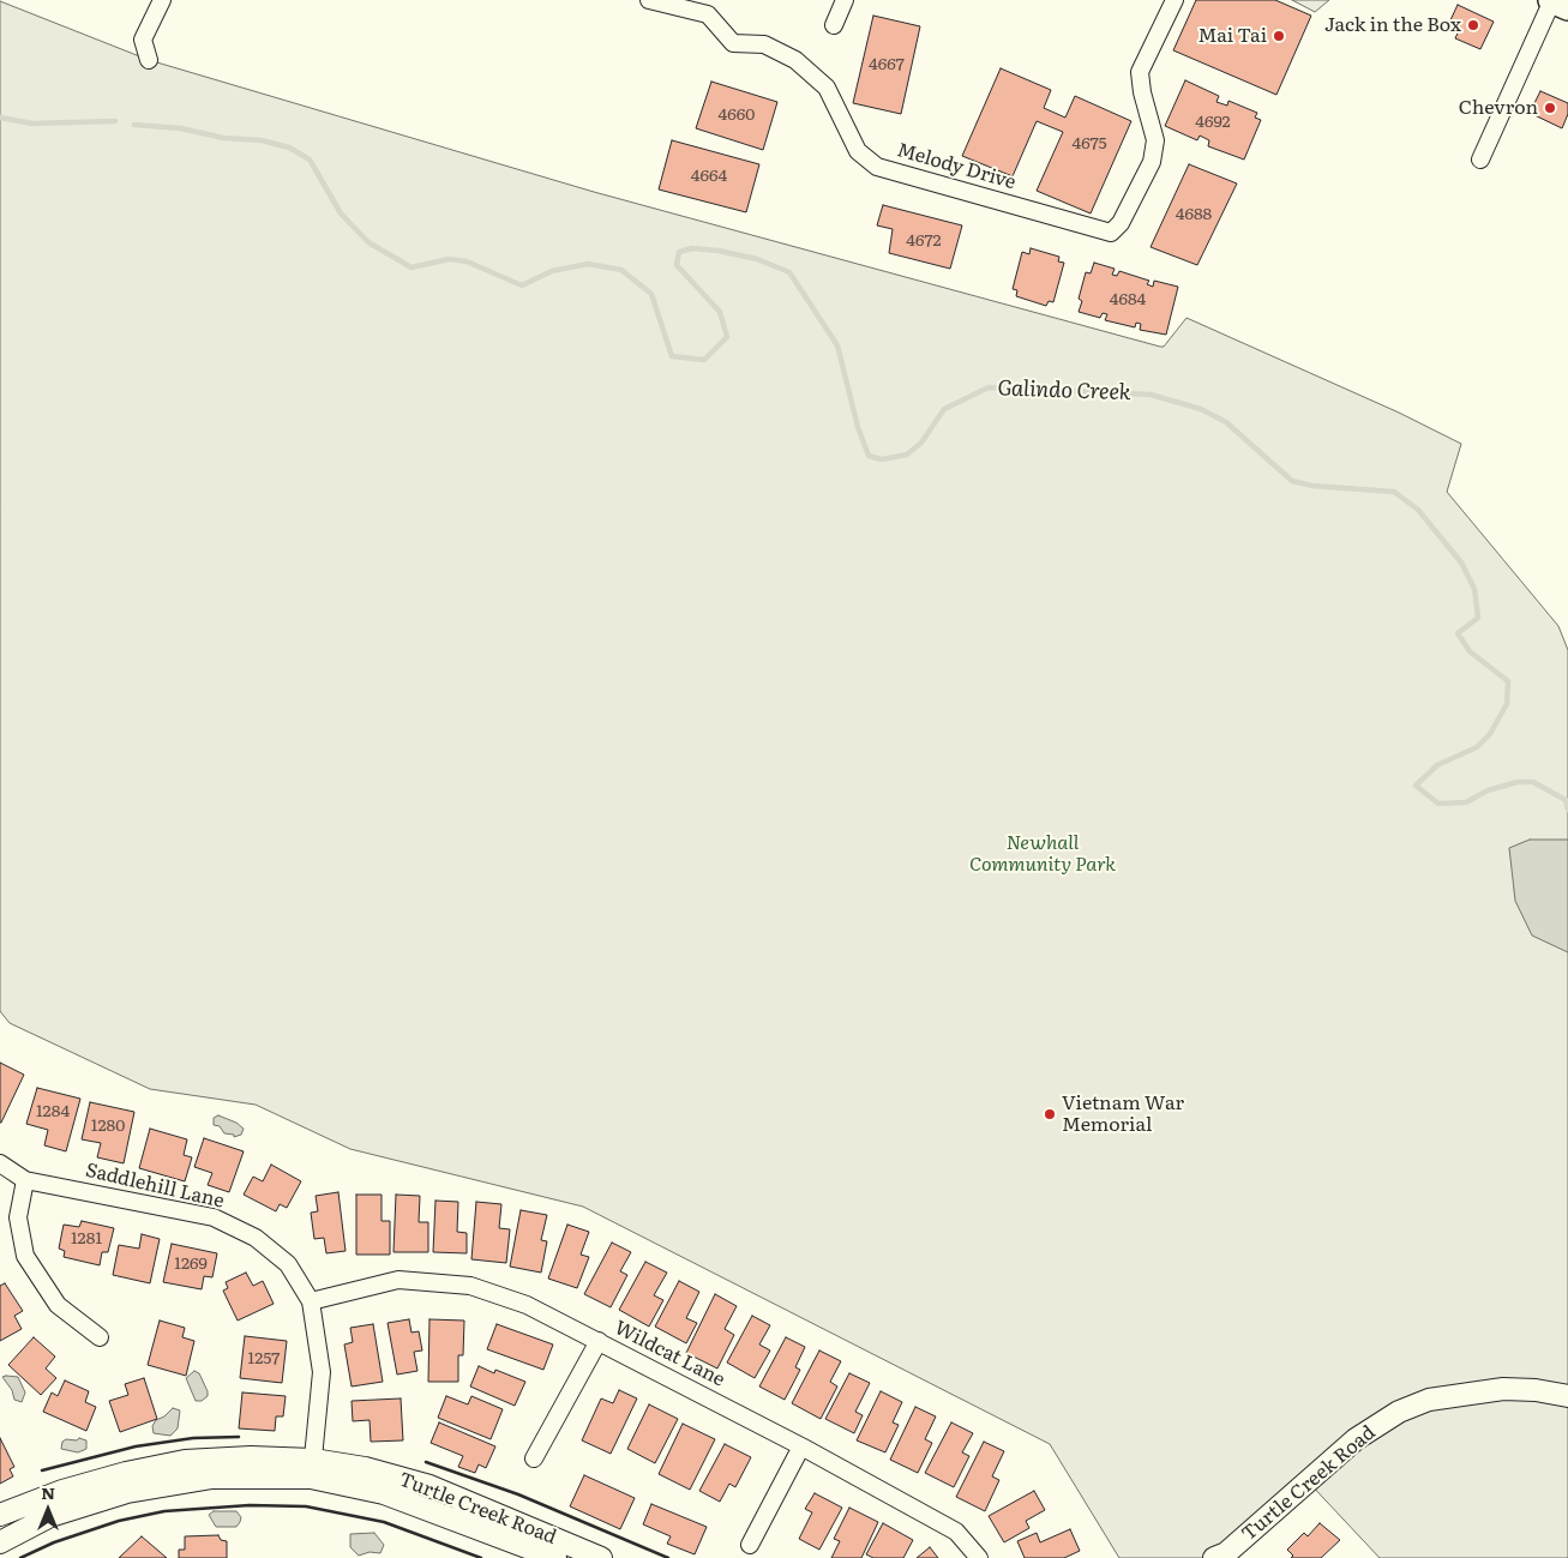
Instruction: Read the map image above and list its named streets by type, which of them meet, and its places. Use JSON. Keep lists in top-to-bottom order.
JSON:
{
  "streets": {
    "street": [
      "Melody Drive",
      "Saddlehill Lane",
      "Wildcat Lane",
      "Turtle Creek Road"
    ]
  },
  "crossings": [
    ["Saddlehill Lane", "Wildcat Lane"],
    ["Saddlehill Lane", "Turtle Creek Road"]
  ],
  "water": ["Galindo Creek"],
  "parks": ["Newhall Community Park"],
  "places": [
    "Jack in the Box",
    "Mai Tai",
    "Chevron",
    "Vietnam War Memorial"
  ],
  "house_numbers": [
    "4667",
    "4660",
    "4692",
    "4675",
    "4664",
    "4688",
    "4672",
    "4684",
    "1284",
    "1280",
    "1281",
    "1269",
    "1257"
  ],
  "north": "top"
}
